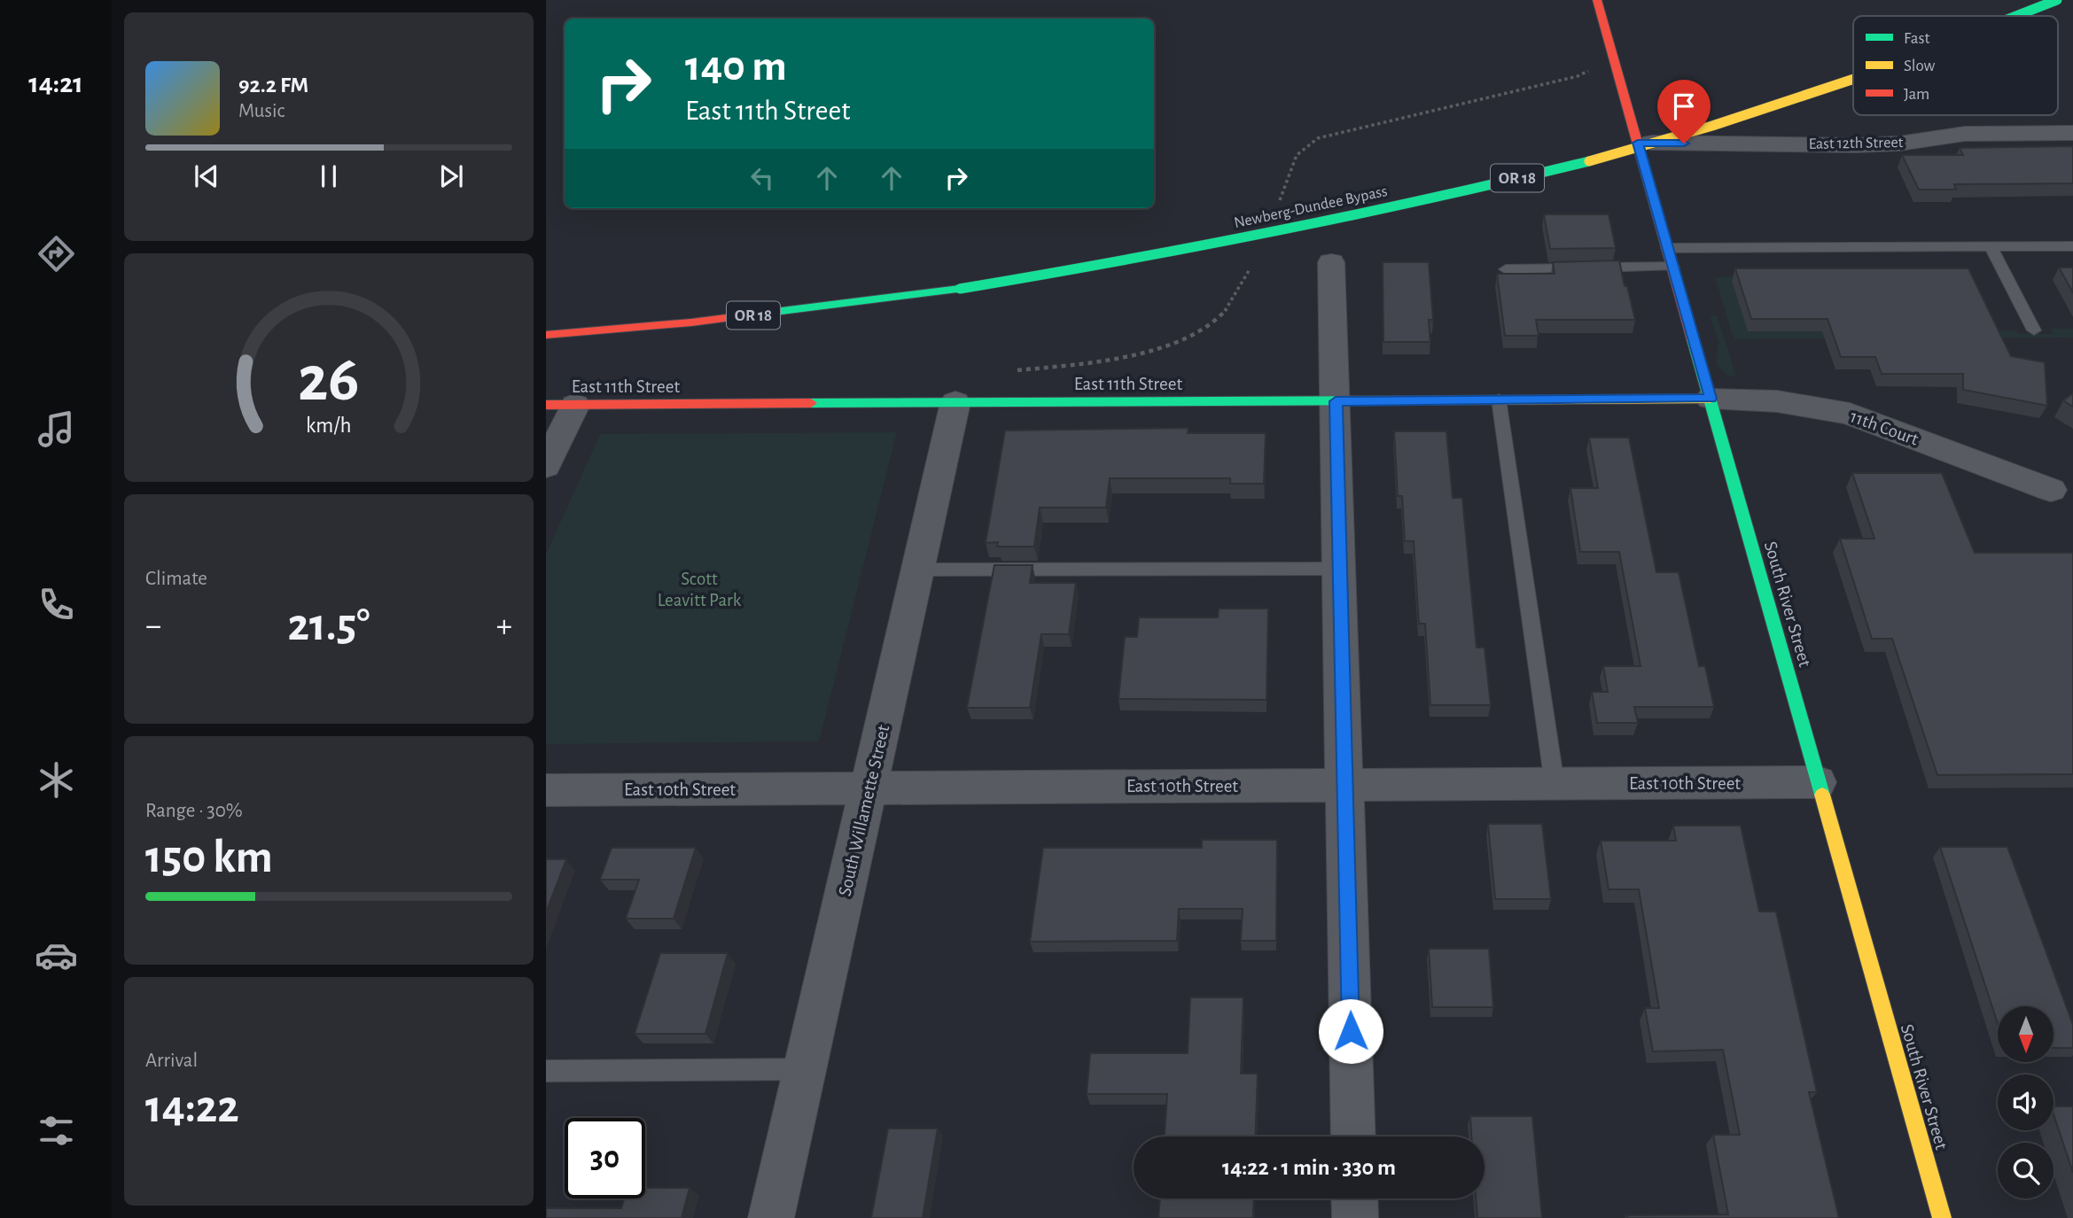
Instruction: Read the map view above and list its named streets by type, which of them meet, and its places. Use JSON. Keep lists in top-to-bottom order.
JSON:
{
  "streets": {
    "main road": [
      "OR 18",
      "Newberg-Dundee Bypass",
      "East 11th Street",
      "South River Street"
    ],
    "street": [
      "East 12th Street",
      "11th Court",
      "East 10th Street",
      "South Willamette Street"
    ]
  },
  "crossings": [
    ["East 12th Street", "South River Street"],
    ["East 11th Street", "11th Court"],
    ["East 11th Street", "South River Street"],
    ["East 11th Street", "South Willamette Street"],
    ["11th Court", "South River Street"],
    ["South River Street", "East 10th Street"],
    ["East 10th Street", "South Willamette Street"]
  ],
  "parks": ["Scott Leavitt Park"],
  "legend": ["Fast", "Slow", "Jam"],
  "north": "bottom",
  "page": {
    "tabs": "14:21",
    "turn": ["140 m", "East 11th Street"],
    "song": ["92.2 FM", "Music"],
    "tile": [
      "Climate",
      ["Range · 30%", "150 km"],
      ["Arrival", "14:22"]
    ],
    "heat": ["−", "21.5°", "+"],
    "limit": "30",
    "trip": "14:22 · 1 min · 330 m",
    "gauge": ["26", "km/h"]
  }
}
